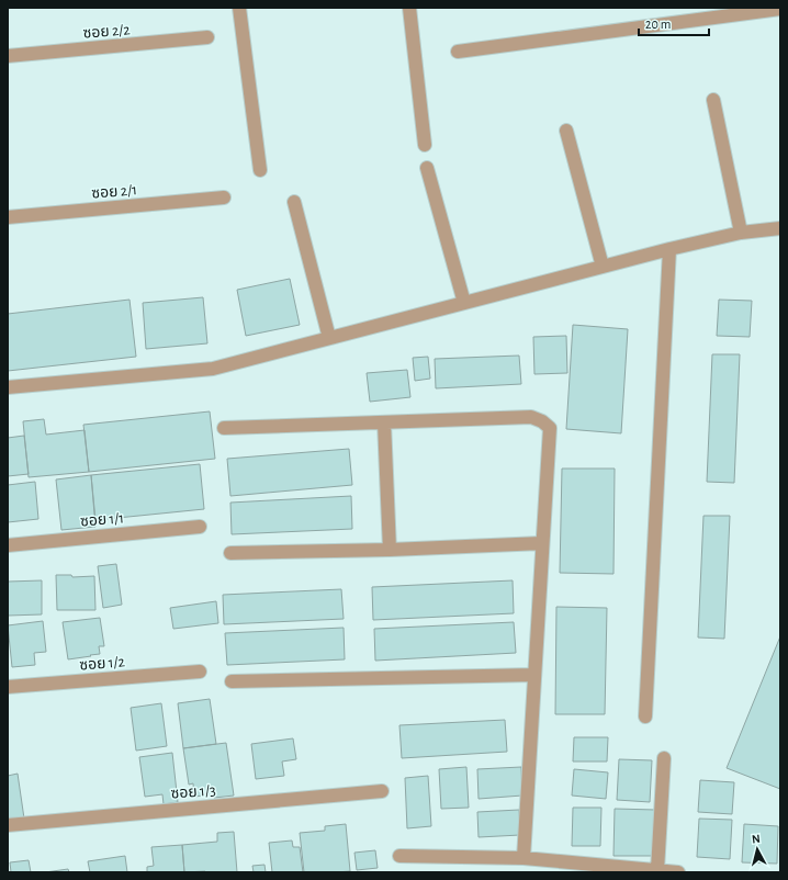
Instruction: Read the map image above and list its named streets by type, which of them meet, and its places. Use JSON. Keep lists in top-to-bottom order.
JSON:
{
  "streets": {
    "street": [
      "ซอย 2/2",
      "ซอย 2/1",
      "ซอย 1/1",
      "ซอย 1/2",
      "ซอย 1/3"
    ]
  },
  "scale_bar": "20 m",
  "north": "top"
}
